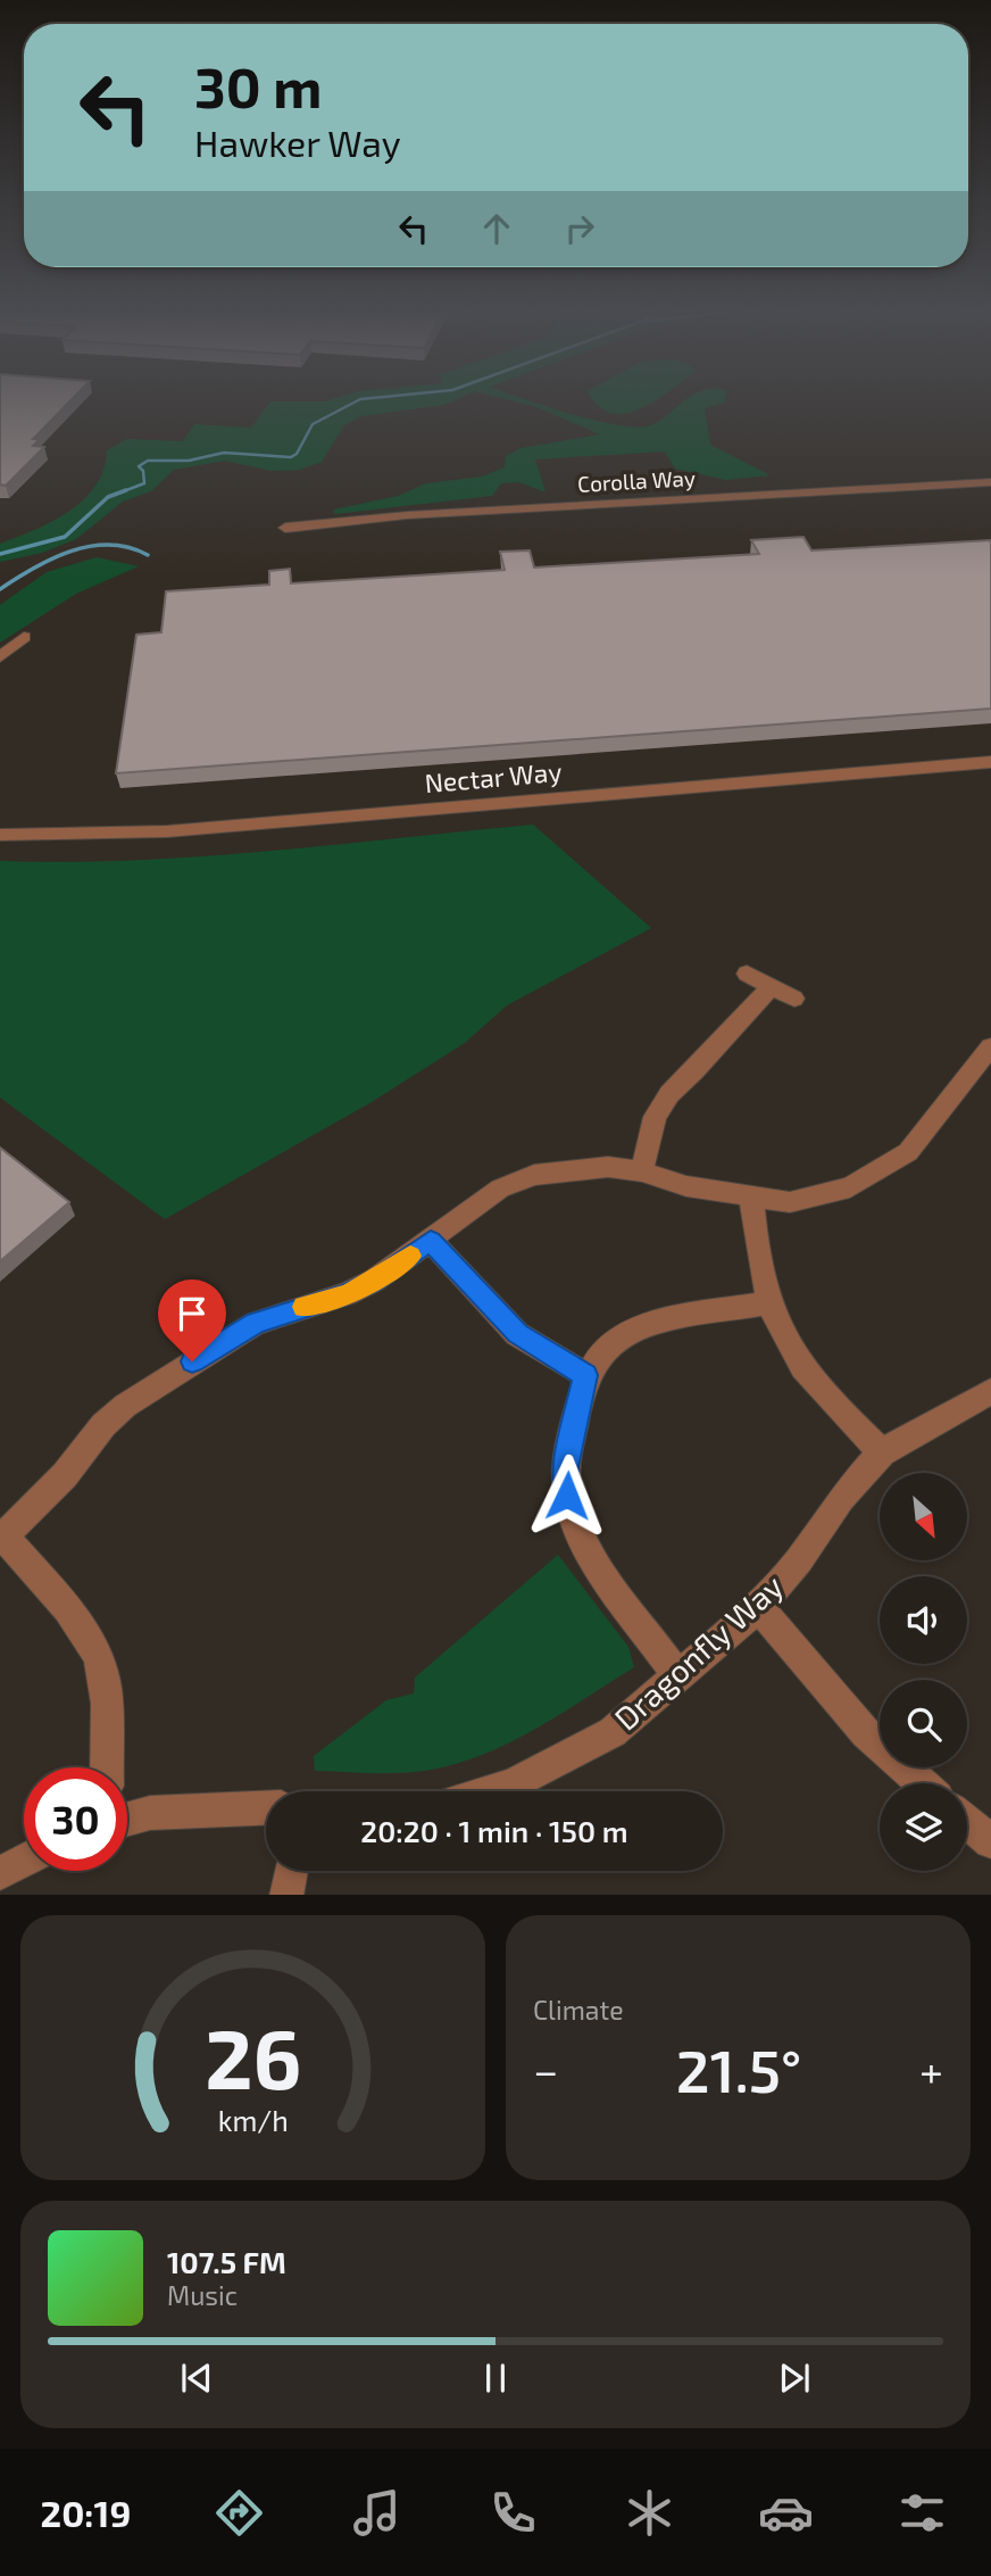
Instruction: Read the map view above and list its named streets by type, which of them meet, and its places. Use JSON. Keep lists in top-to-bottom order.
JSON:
{
  "streets": {
    "street": ["Corolla Way", "Nectar Way", "Dragonfly Way"]
  },
  "north": "bottom right",
  "page": {
    "turn": ["30 m", "Hawker Way"],
    "limit": "30",
    "trip": "20:20 · 1 min · 150 m",
    "tile": "Climate",
    "heat": ["−", "21.5°", "+"],
    "song": ["107.5 FM", "Music"],
    "tabs": "20:19",
    "gauge": ["26", "km/h"]
  }
}
